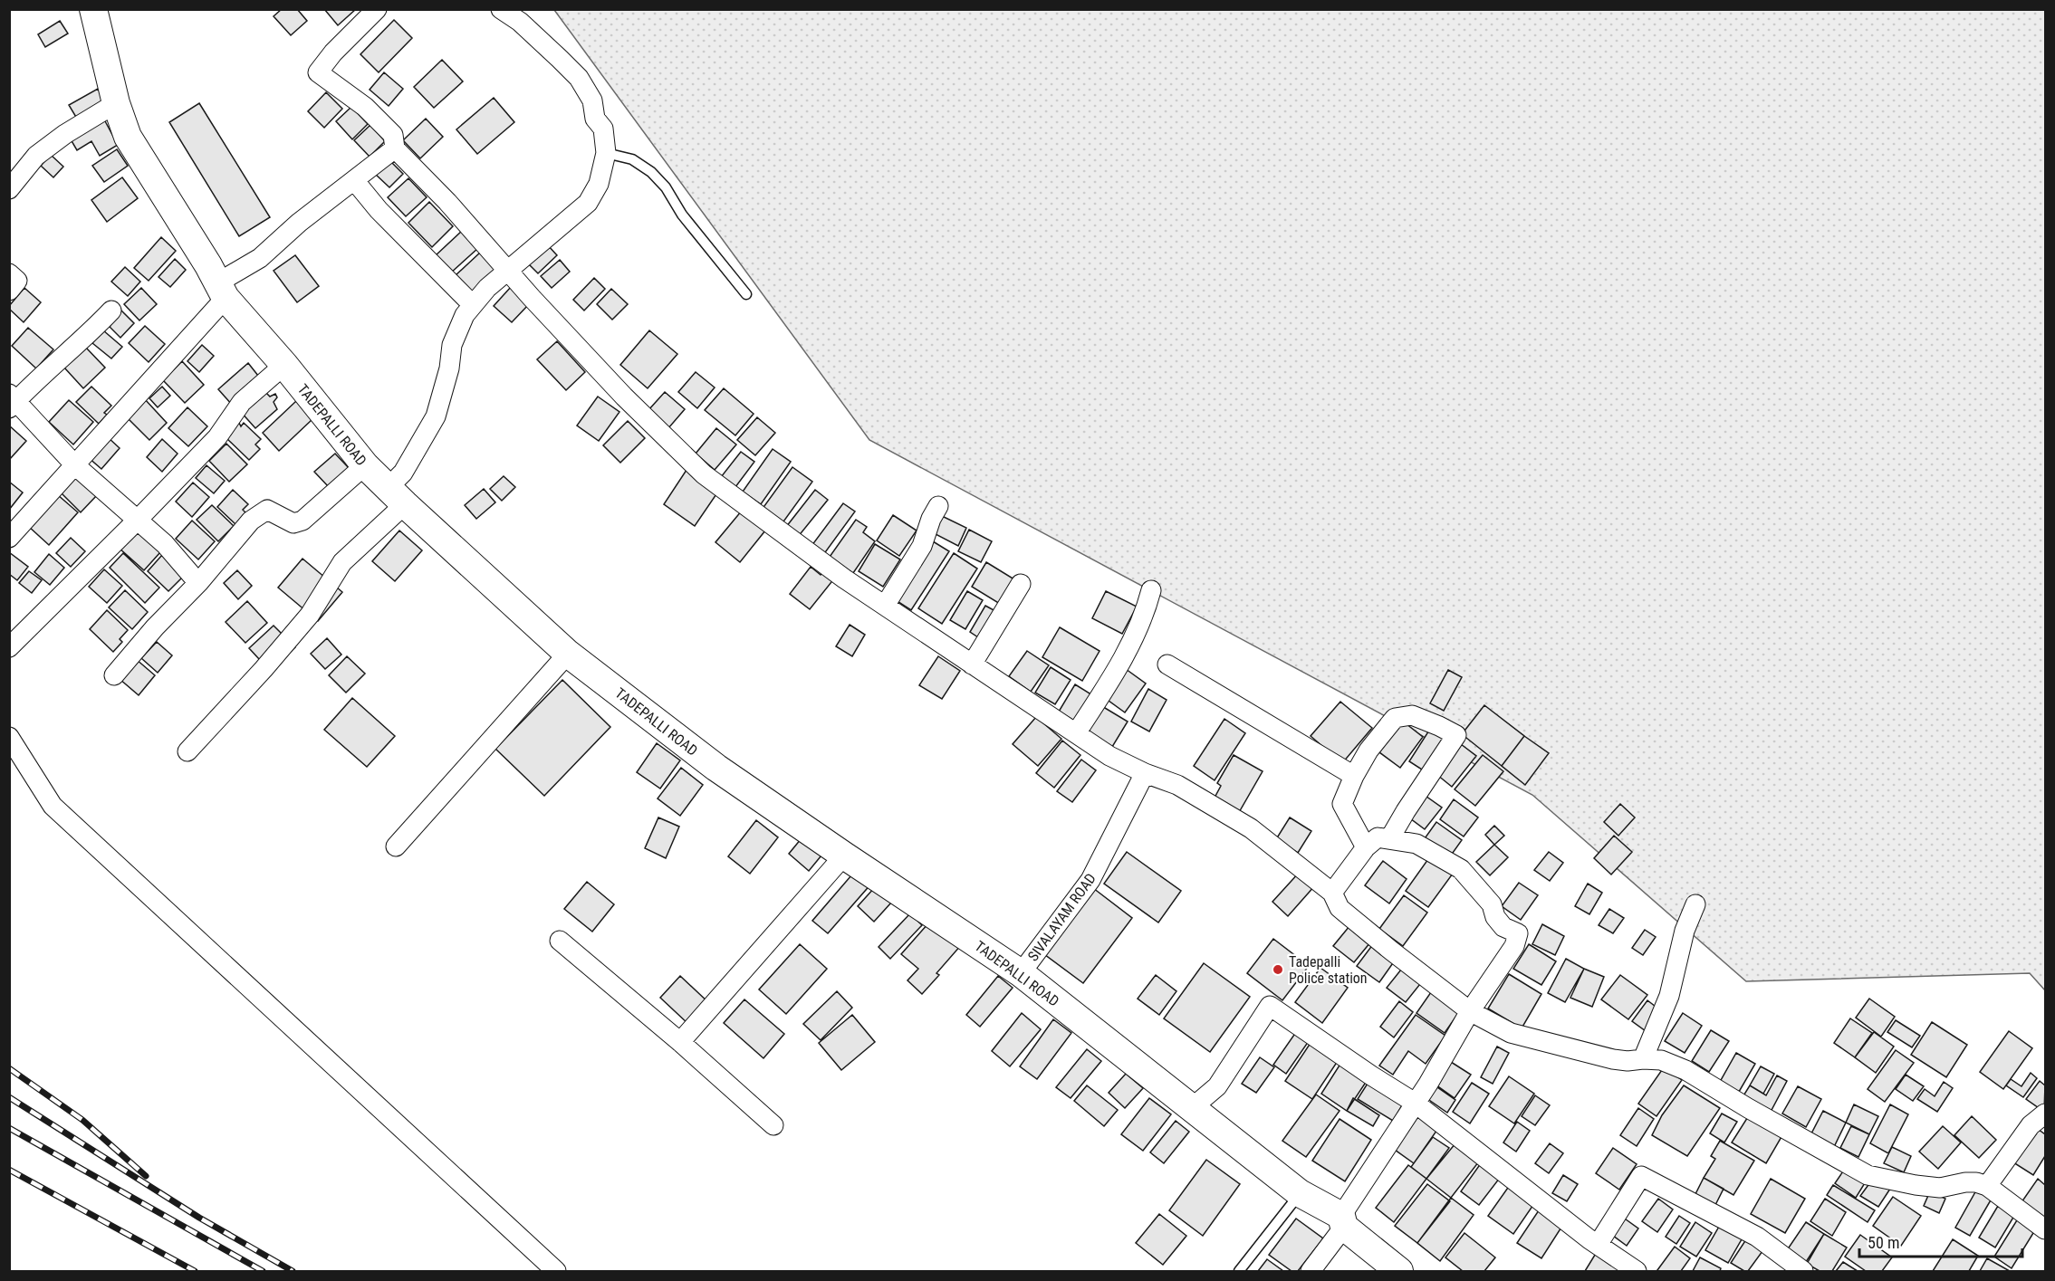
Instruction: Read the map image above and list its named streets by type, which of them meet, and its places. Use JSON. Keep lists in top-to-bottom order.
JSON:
{
  "streets": {
    "street": ["TADEPALLI ROAD", "SIVALAYAM ROAD"]
  },
  "crossings": [
    ["TADEPALLI ROAD", "SIVALAYAM ROAD"]
  ],
  "places": ["Tadepalli Police station"],
  "scale_bar": "50 m"
}
